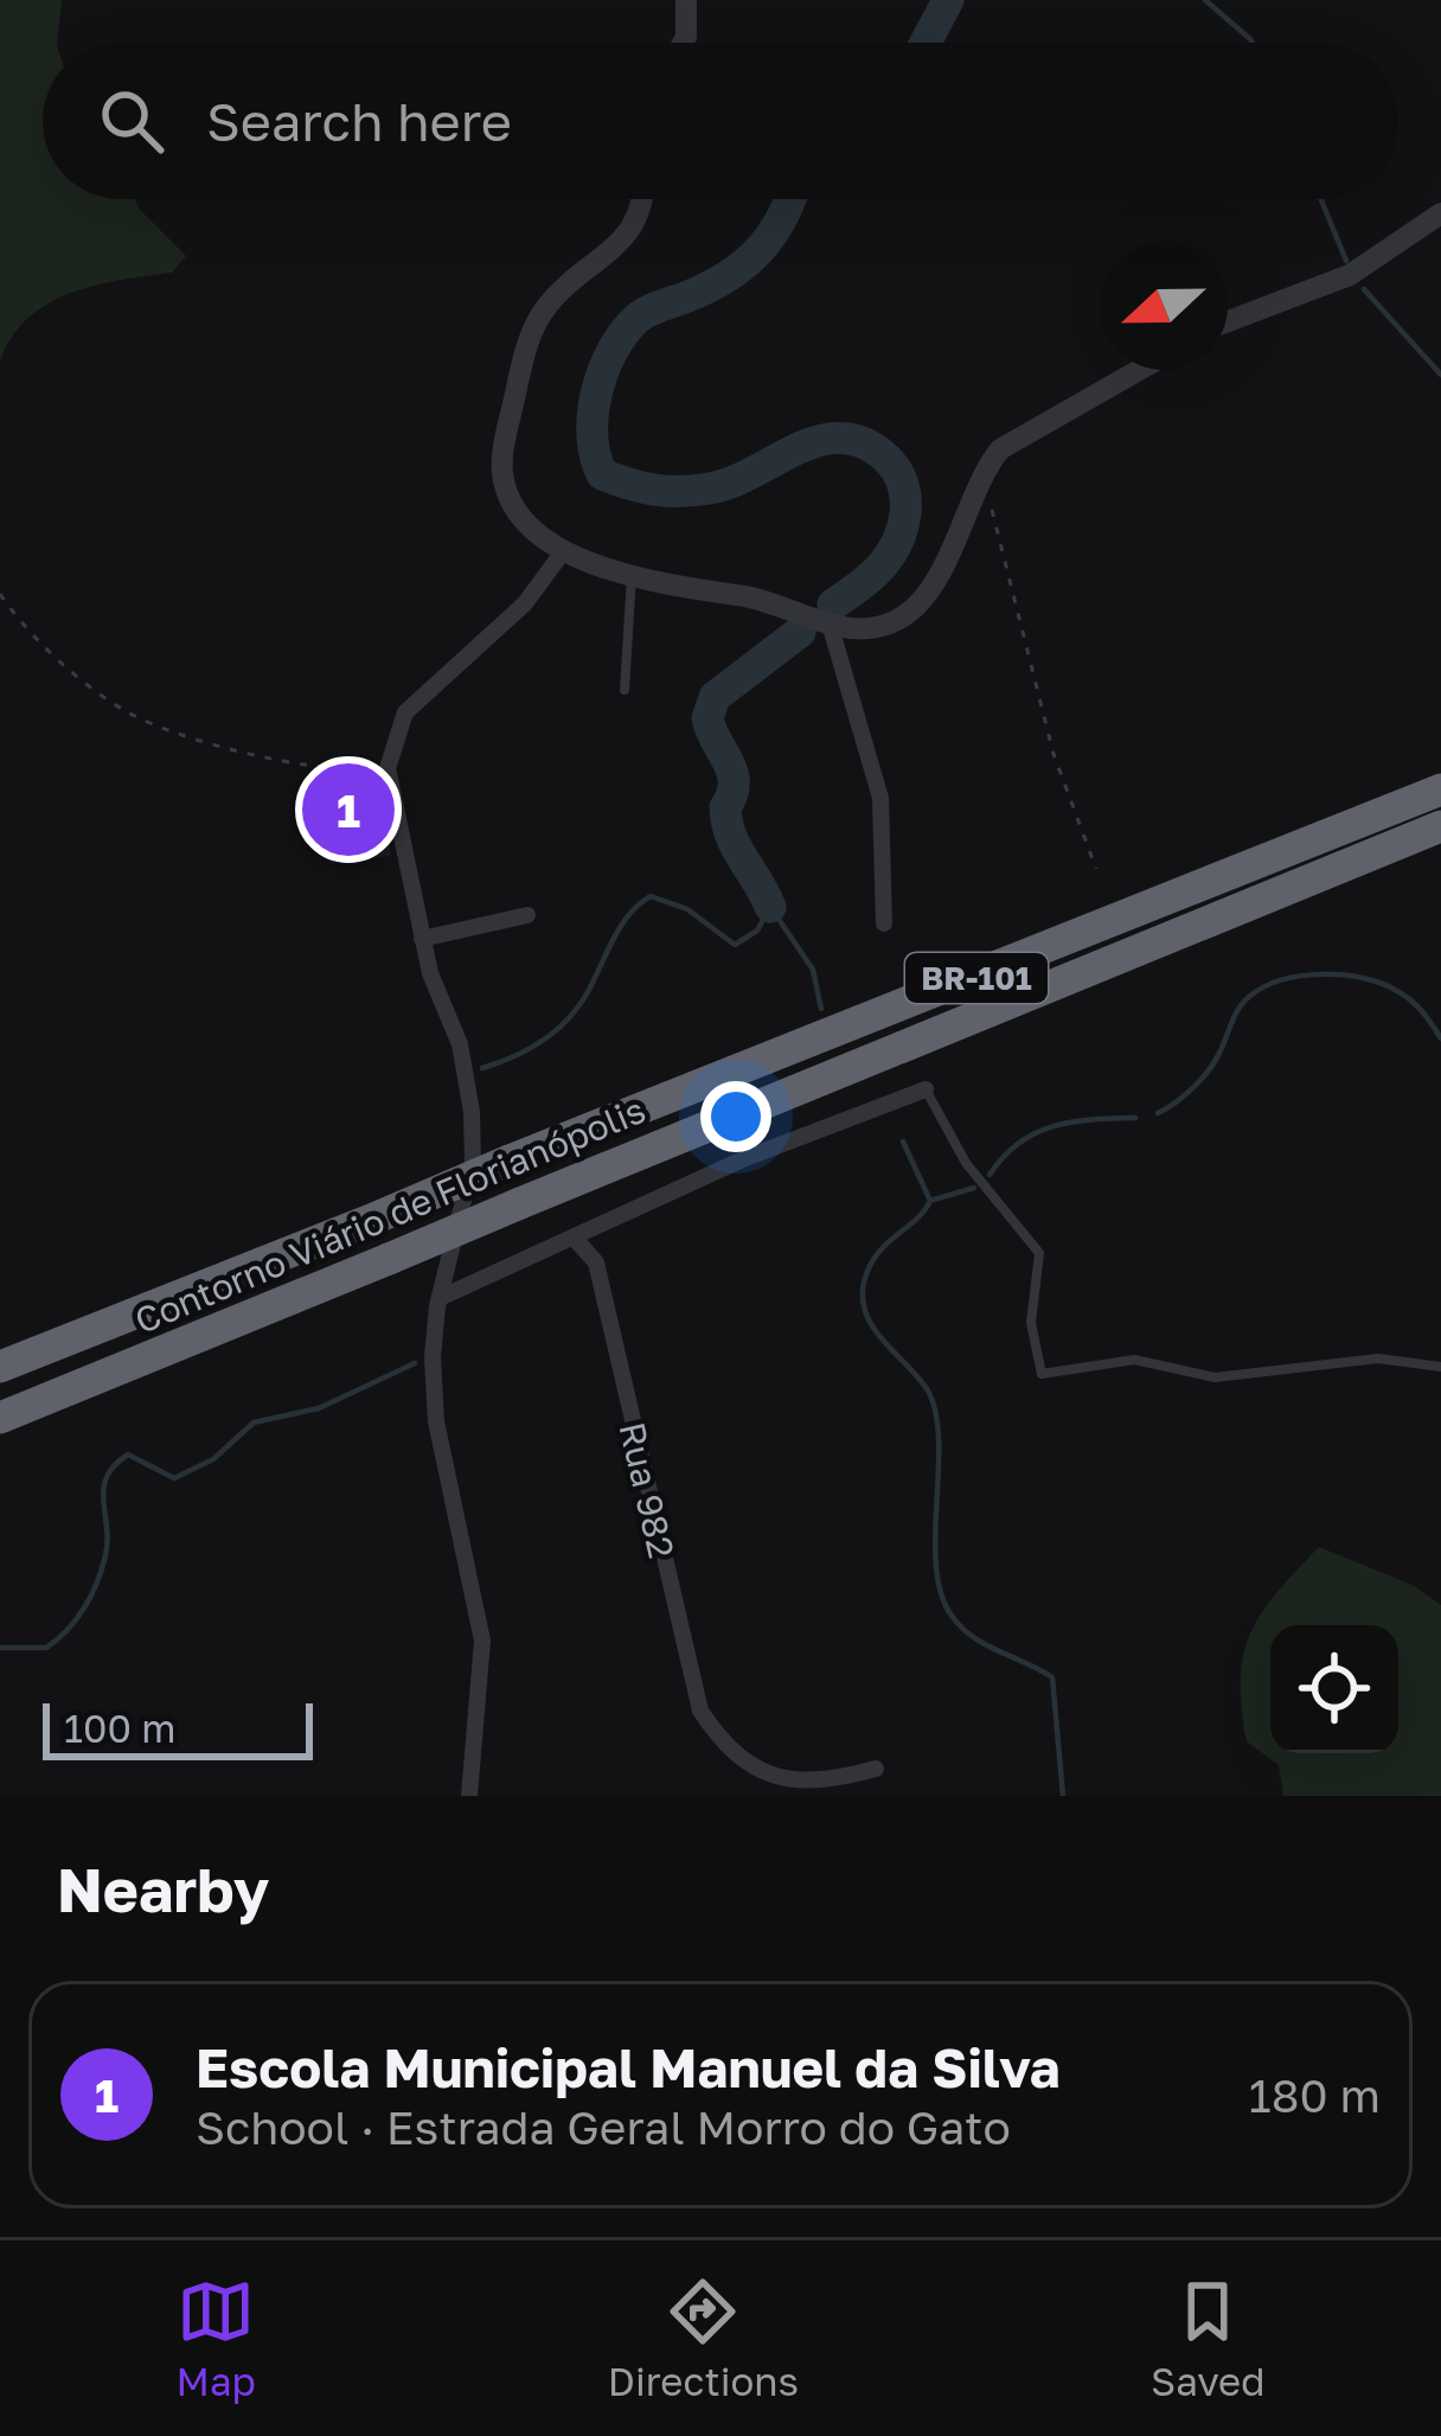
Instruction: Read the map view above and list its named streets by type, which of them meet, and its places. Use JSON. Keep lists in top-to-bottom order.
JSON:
{
  "streets": {
    "highway": ["BR-101", "Contorno Viário de Florianópolis"],
    "street": ["Rua 982"]
  },
  "scale_bar": "100 m",
  "north": "left",
  "page": {
    "search": "Search here",
    "pins": "1",
    "scale": "100 m",
    "heading": "Nearby",
    "list": [
      {
        "mark": "1",
        "name": "Escola Municipal Manuel da Silva",
        "note": "School · Estrada Geral Morro do Gato",
        "value": "180 m"
      }
    ],
    "nav": ["Map", "Directions", "Saved"]
  }
}
